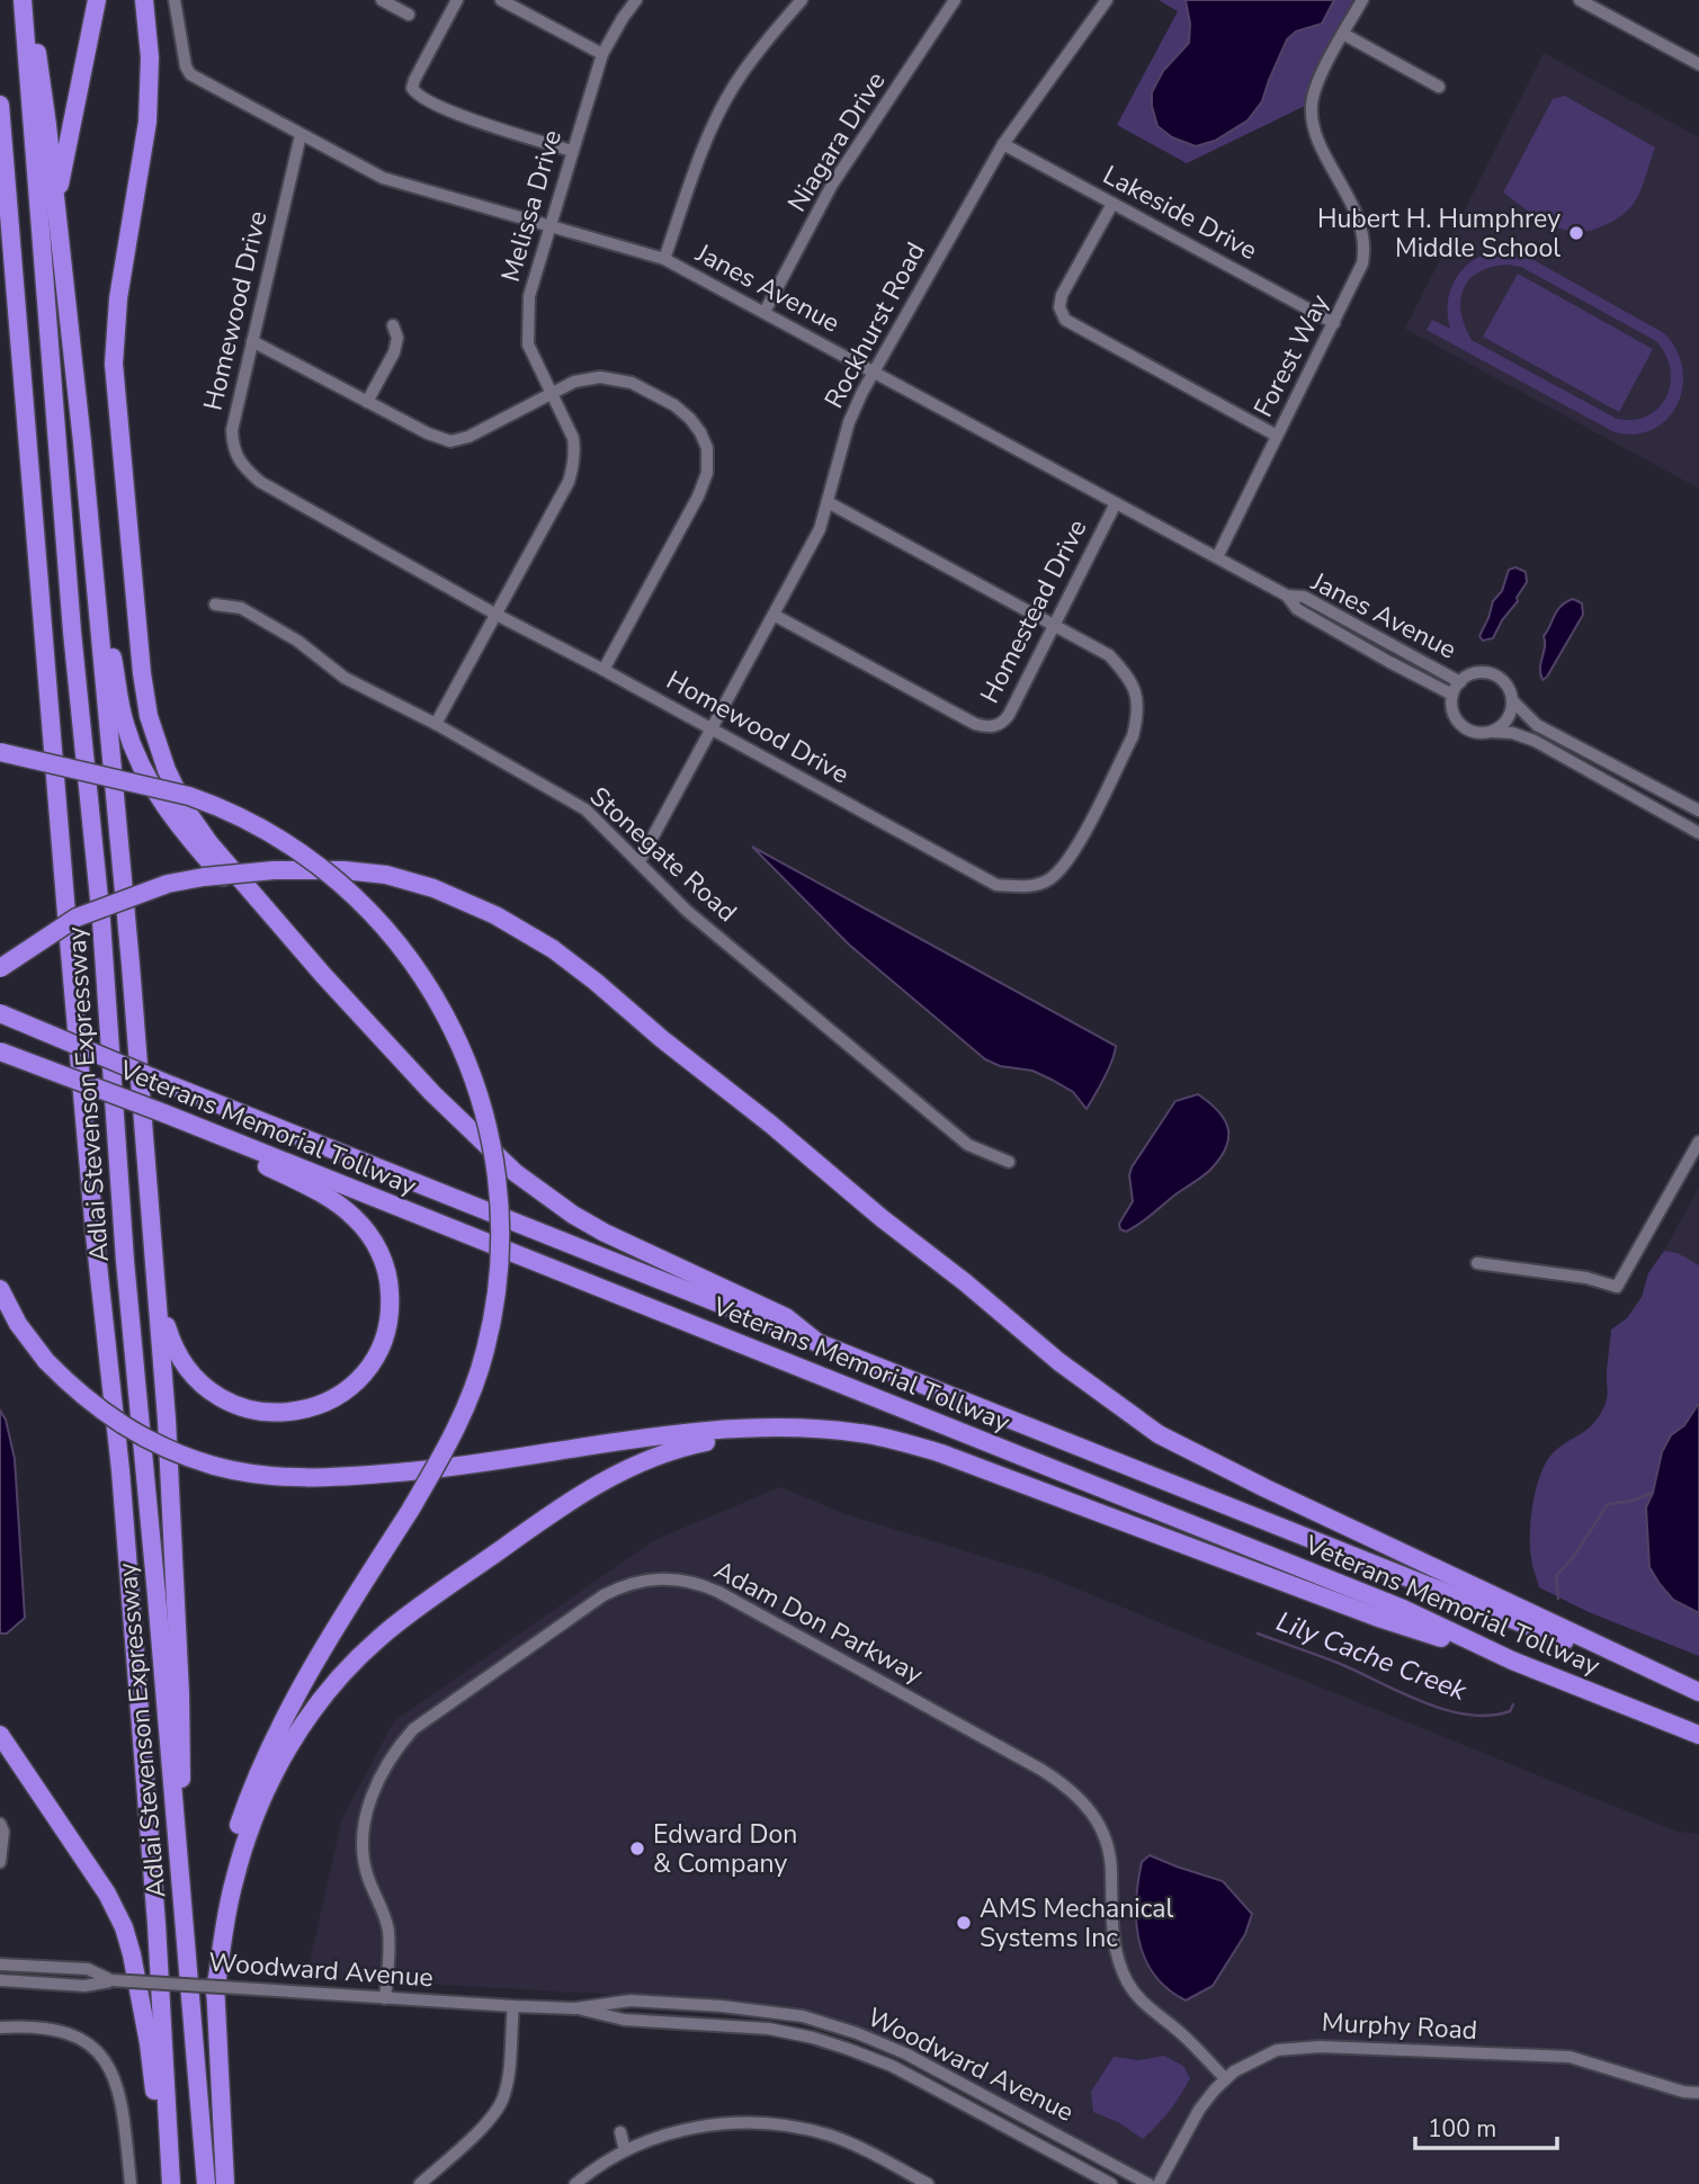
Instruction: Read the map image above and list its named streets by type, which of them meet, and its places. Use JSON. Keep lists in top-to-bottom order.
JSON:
{
  "streets": {
    "highway": ["Adlai Stevenson Expressway", "Veterans Memorial Tollway"],
    "street": [
      "Niagara Drive",
      "Melissa Drive",
      "Lakeside Drive",
      "Janes Avenue",
      "Homewood Drive",
      "Rockhurst Road",
      "Forest Way",
      "Homestead Drive",
      "Stonegate Road",
      "Adam Don Parkway",
      "Woodward Avenue",
      "Murphy Road"
    ]
  },
  "crossings": [
    ["Niagara Drive", "Janes Avenue"],
    ["Melissa Drive", "Janes Avenue"],
    ["Melissa Drive", "Homewood Drive"],
    ["Melissa Drive", "Stonegate Road"],
    ["Lakeside Drive", "Rockhurst Road"],
    ["Lakeside Drive", "Forest Way"],
    ["Janes Avenue", "Homewood Drive"],
    ["Janes Avenue", "Rockhurst Road"],
    ["Janes Avenue", "Forest Way"],
    ["Janes Avenue", "Homestead Drive"],
    ["Homewood Drive", "Rockhurst Road"],
    ["Homewood Drive", "Homestead Drive"],
    ["Rockhurst Road", "Homestead Drive"],
    ["Rockhurst Road", "Stonegate Road"],
    ["Adam Don Parkway", "Woodward Avenue"],
    ["Adam Don Parkway", "Murphy Road"]
  ],
  "water": ["Lily Cache Creek"],
  "places": ["Hubert H. Humphrey Middle School", "Edward Don & Company", "AMS Mechanical Systems Inc"],
  "scale_bar": "100 m"
}
